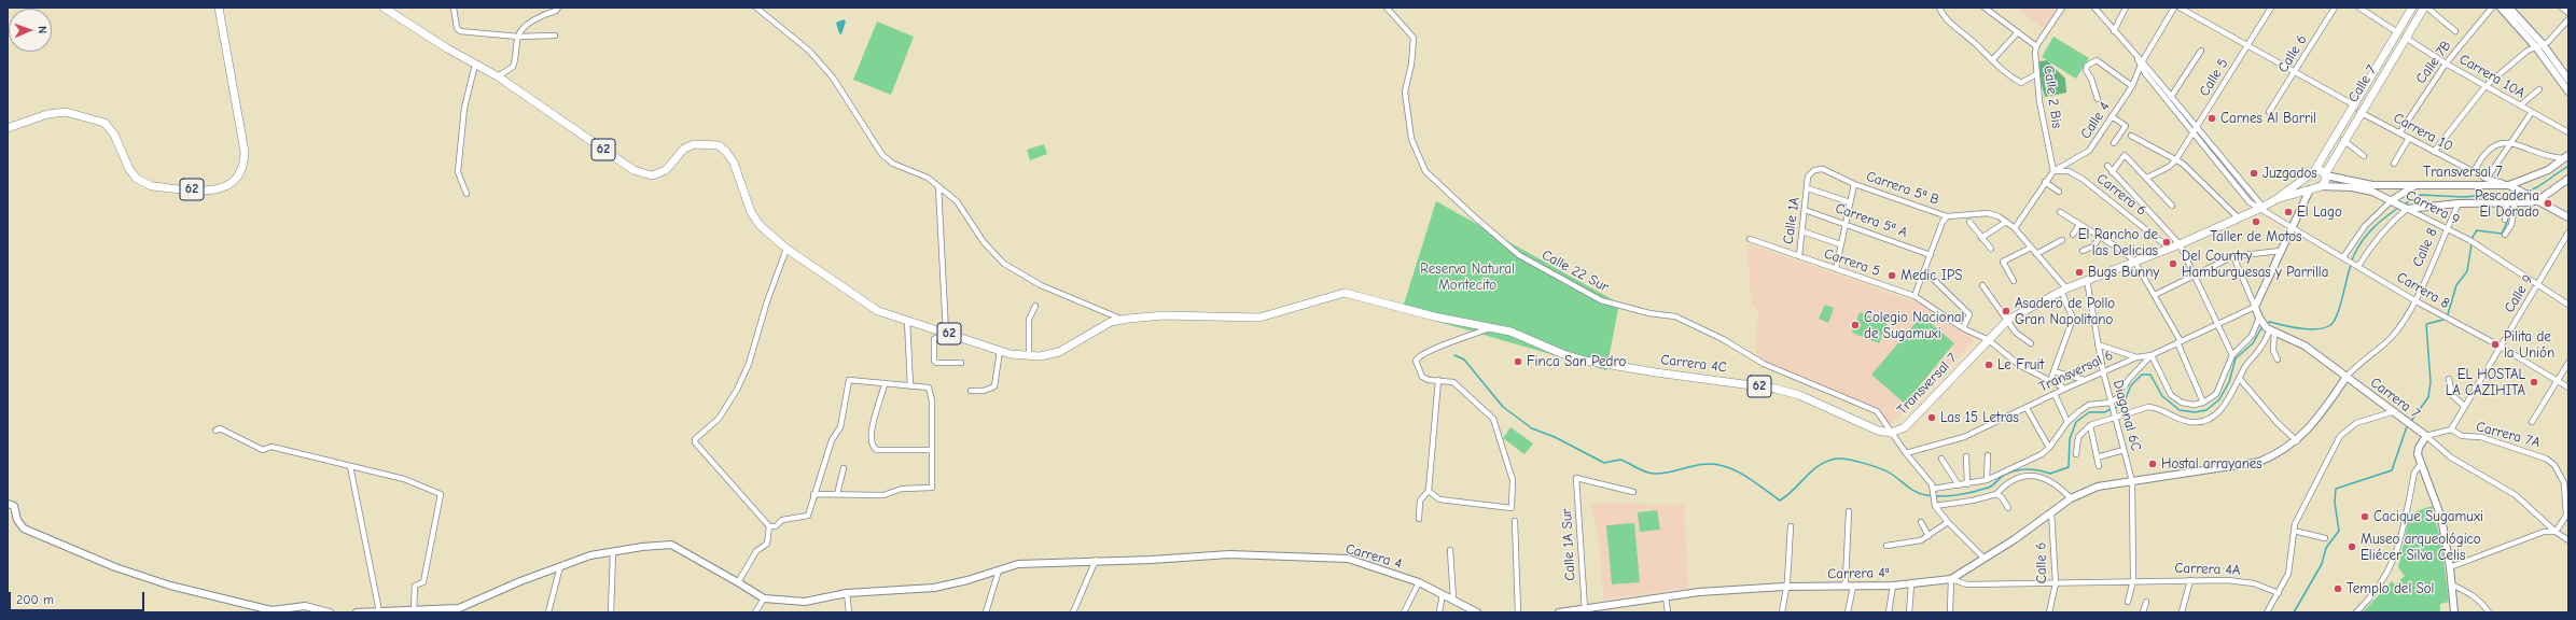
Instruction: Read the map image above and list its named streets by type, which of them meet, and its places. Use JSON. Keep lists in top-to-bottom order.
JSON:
{
  "streets": {
    "main road": [
      "Calle 7",
      "62",
      "Transversal 7",
      "Carrera 4C"
    ],
    "street": [
      "Calle 6",
      "Calle 7B",
      "Carrera 10A",
      "Calle 5",
      "Calle 2 Bis",
      "Calle 4",
      "Carrera 10",
      "Carrera 5ª B",
      "Carrera 6",
      "Carrera 9",
      "Calle 1A",
      "Carrera 5ª A",
      "Calle 8",
      "Carrera 5",
      "Calle 22 Sur",
      "Carrera 8",
      "Calle 9",
      "Transversal 6",
      "Carrera 7",
      "Diagonal 6C",
      "Carrera 7A",
      "Calle 1A Sur",
      "Carrera 4",
      "Carrera 4A",
      "Carrera 4ª"
    ]
  },
  "crossings": [
    ["Calle 6", "Carrera 4A"],
    ["Calle 6", "Carrera 4ª"],
    ["Calle 7B", "Carrera 10A"],
    ["Calle 7B", "Carrera 10"],
    ["Carrera 10A", "Calle 7"],
    ["Calle 5", "Carrera 8"],
    ["Calle 7", "Carrera 10"],
    ["Calle 7", "Transversal 7"],
    ["Calle 7", "Carrera 9"],
    ["Calle 2 Bis", "Calle 4"],
    ["Calle 2 Bis", "Carrera 6"],
    ["Calle 4", "Carrera 5ª B"],
    ["Calle 4", "Carrera 6"],
    ["Calle 4", "Carrera 8"],
    ["Carrera 10", "Transversal 7"],
    ["62", "Carrera 4C"],
    ["Transversal 7", "Carrera 5ª B"],
    ["Transversal 7", "Carrera 6"],
    ["Transversal 7", "Carrera 9"],
    ["Transversal 7", "Carrera 5"],
    ["Transversal 7", "Calle 22 Sur"],
    ["Transversal 7", "Carrera 8"],
    ["Transversal 7", "Carrera 4C"],
    ["Transversal 7", "Diagonal 6C"],
    ["Carrera 5ª B", "Calle 1A"],
    ["Carrera 5ª B", "Carrera 5"],
    ["Carrera 9", "Calle 8"],
    ["Carrera 9", "Calle 9"],
    ["Calle 1A", "Carrera 5ª A"],
    ["Calle 1A", "Carrera 5"],
    ["Calle 8", "Carrera 8"],
    ["Calle 8", "Carrera 7"],
    ["Calle 8", "Carrera 4ª"],
    ["Carrera 5", "Transversal 6"],
    ["Calle 22 Sur", "Carrera 4C"],
    ["Carrera 8", "Calle 9"],
    ["Calle 9", "Carrera 7A"],
    ["Transversal 6", "Diagonal 6C"],
    ["Carrera 7", "Carrera 4ª"],
    ["Diagonal 6C", "Carrera 4A"],
    ["Diagonal 6C", "Carrera 4ª"],
    ["Calle 1A Sur", "Carrera 4ª"],
    ["Carrera 4A", "Carrera 4ª"]
  ],
  "parks": ["Reserva Natural Montecito"],
  "places": [
    "Carnes Al Barril",
    "Juzgados",
    "Pescaderia El Dorado",
    "El Lago",
    "Taller de Motos",
    "El Rancho de las Delicias",
    "Del Country Hamburguesas y Parrilla",
    "Bugs Bunny",
    "Medic IPS",
    "Asadero de Pollo Gran Napolitano",
    "Colegio Nacional de Sugamuxi",
    "Pilita de la Unión",
    "Finca San Pedro",
    "Le Fruit",
    "EL HOSTAL LA CAZIHITA",
    "Las 15 Letras",
    "Hostal arrayanes",
    "Cacique Sugamuxi",
    "Museo arqueológico Eliécer Silva Celis",
    "Templo del Sol"
  ],
  "scale_bar": "200 m",
  "north": "right"
}
